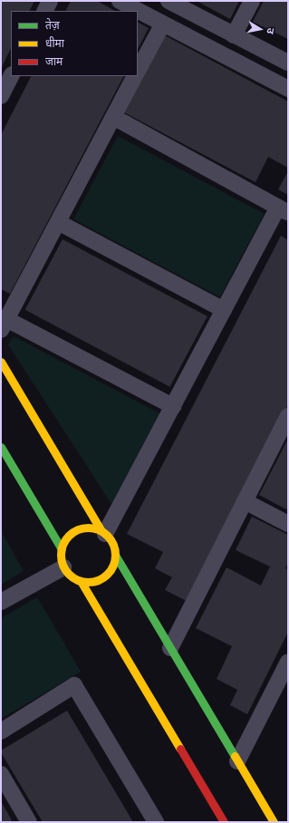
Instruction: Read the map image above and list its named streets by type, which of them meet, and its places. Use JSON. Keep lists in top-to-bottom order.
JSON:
{
  "legend": ["तेज़", "धीमा", "जाम"],
  "north": "right"
}
